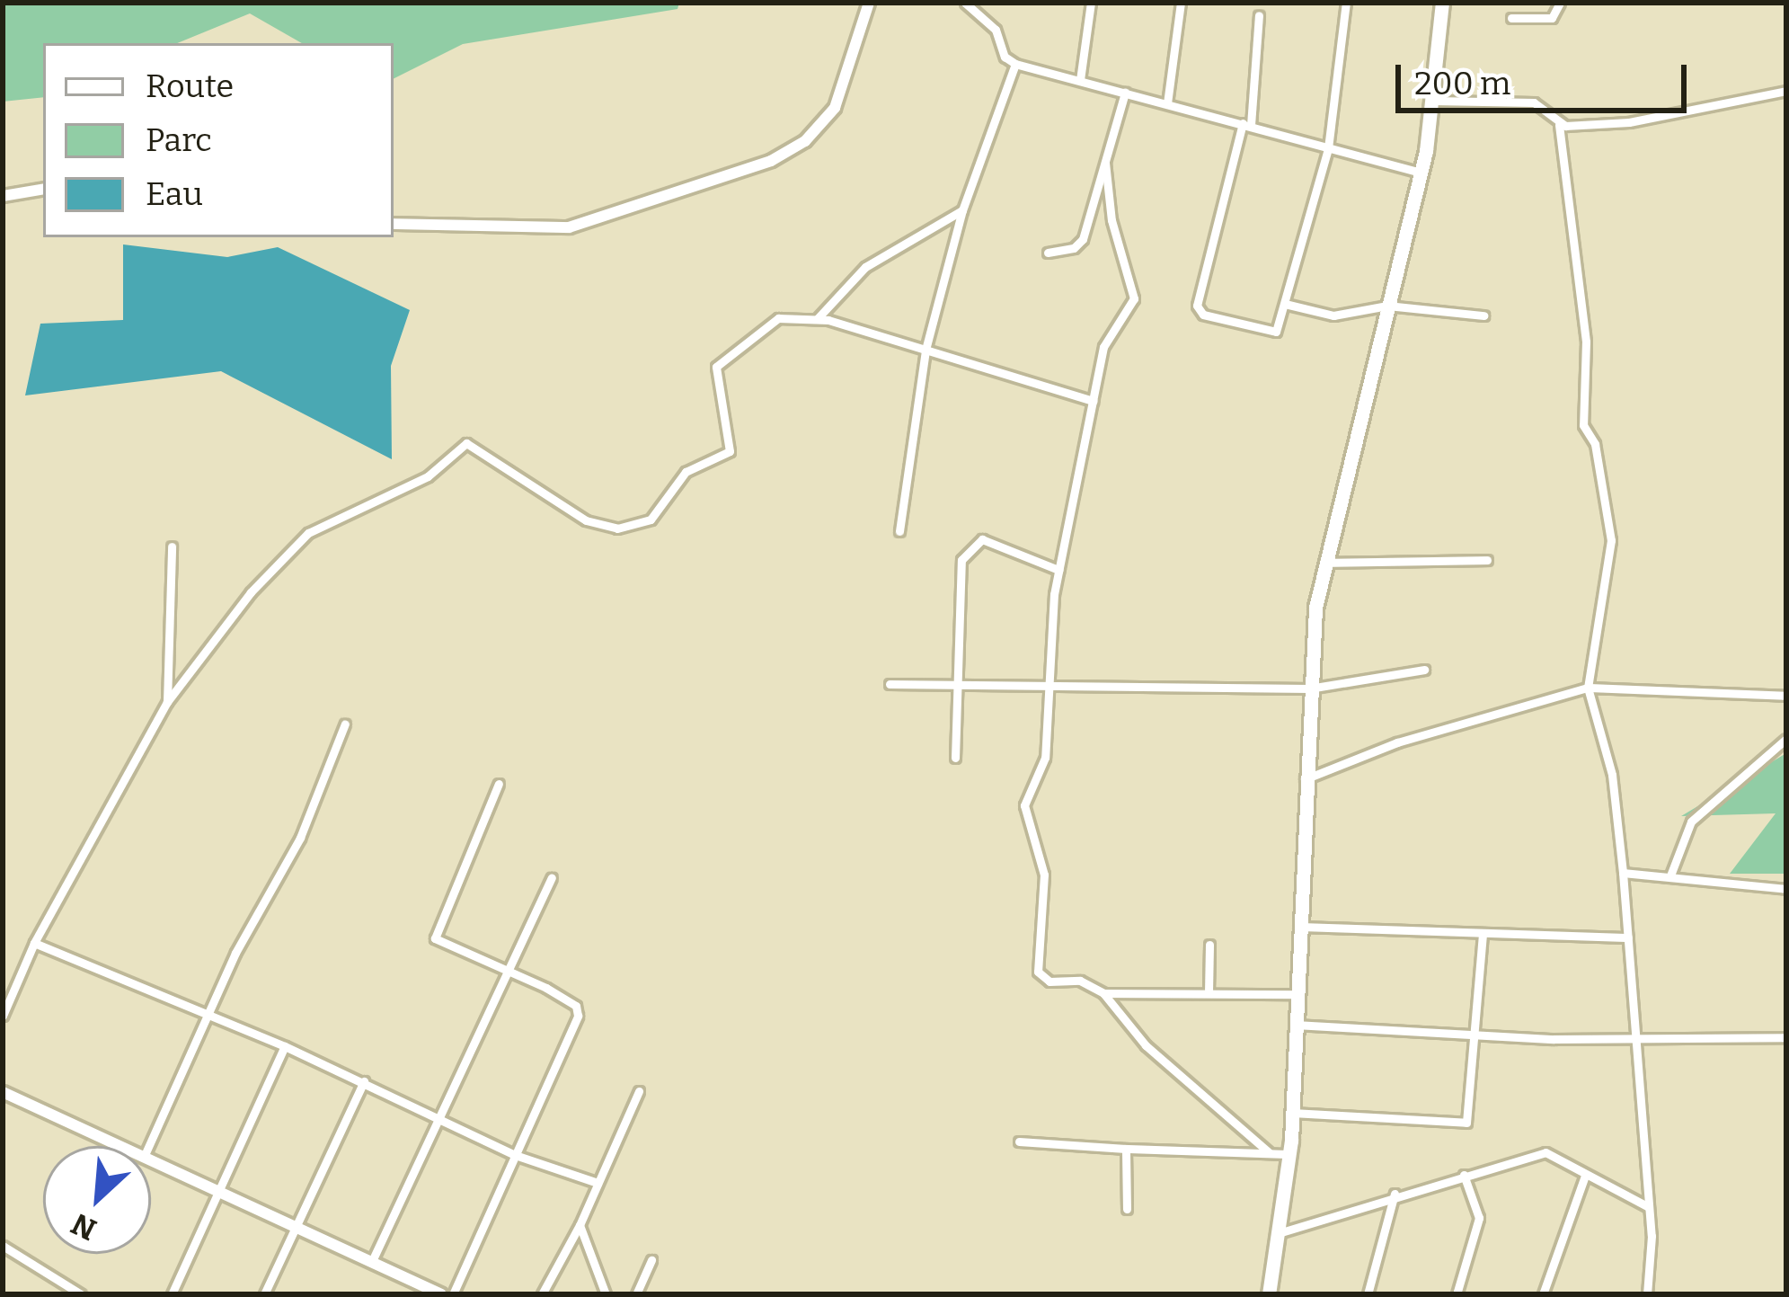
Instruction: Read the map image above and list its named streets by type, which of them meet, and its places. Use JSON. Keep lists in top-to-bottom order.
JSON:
{
  "legend": ["Route", "Parc", "Eau"],
  "scale_bar": "200 m",
  "north": "bottom left"
}
